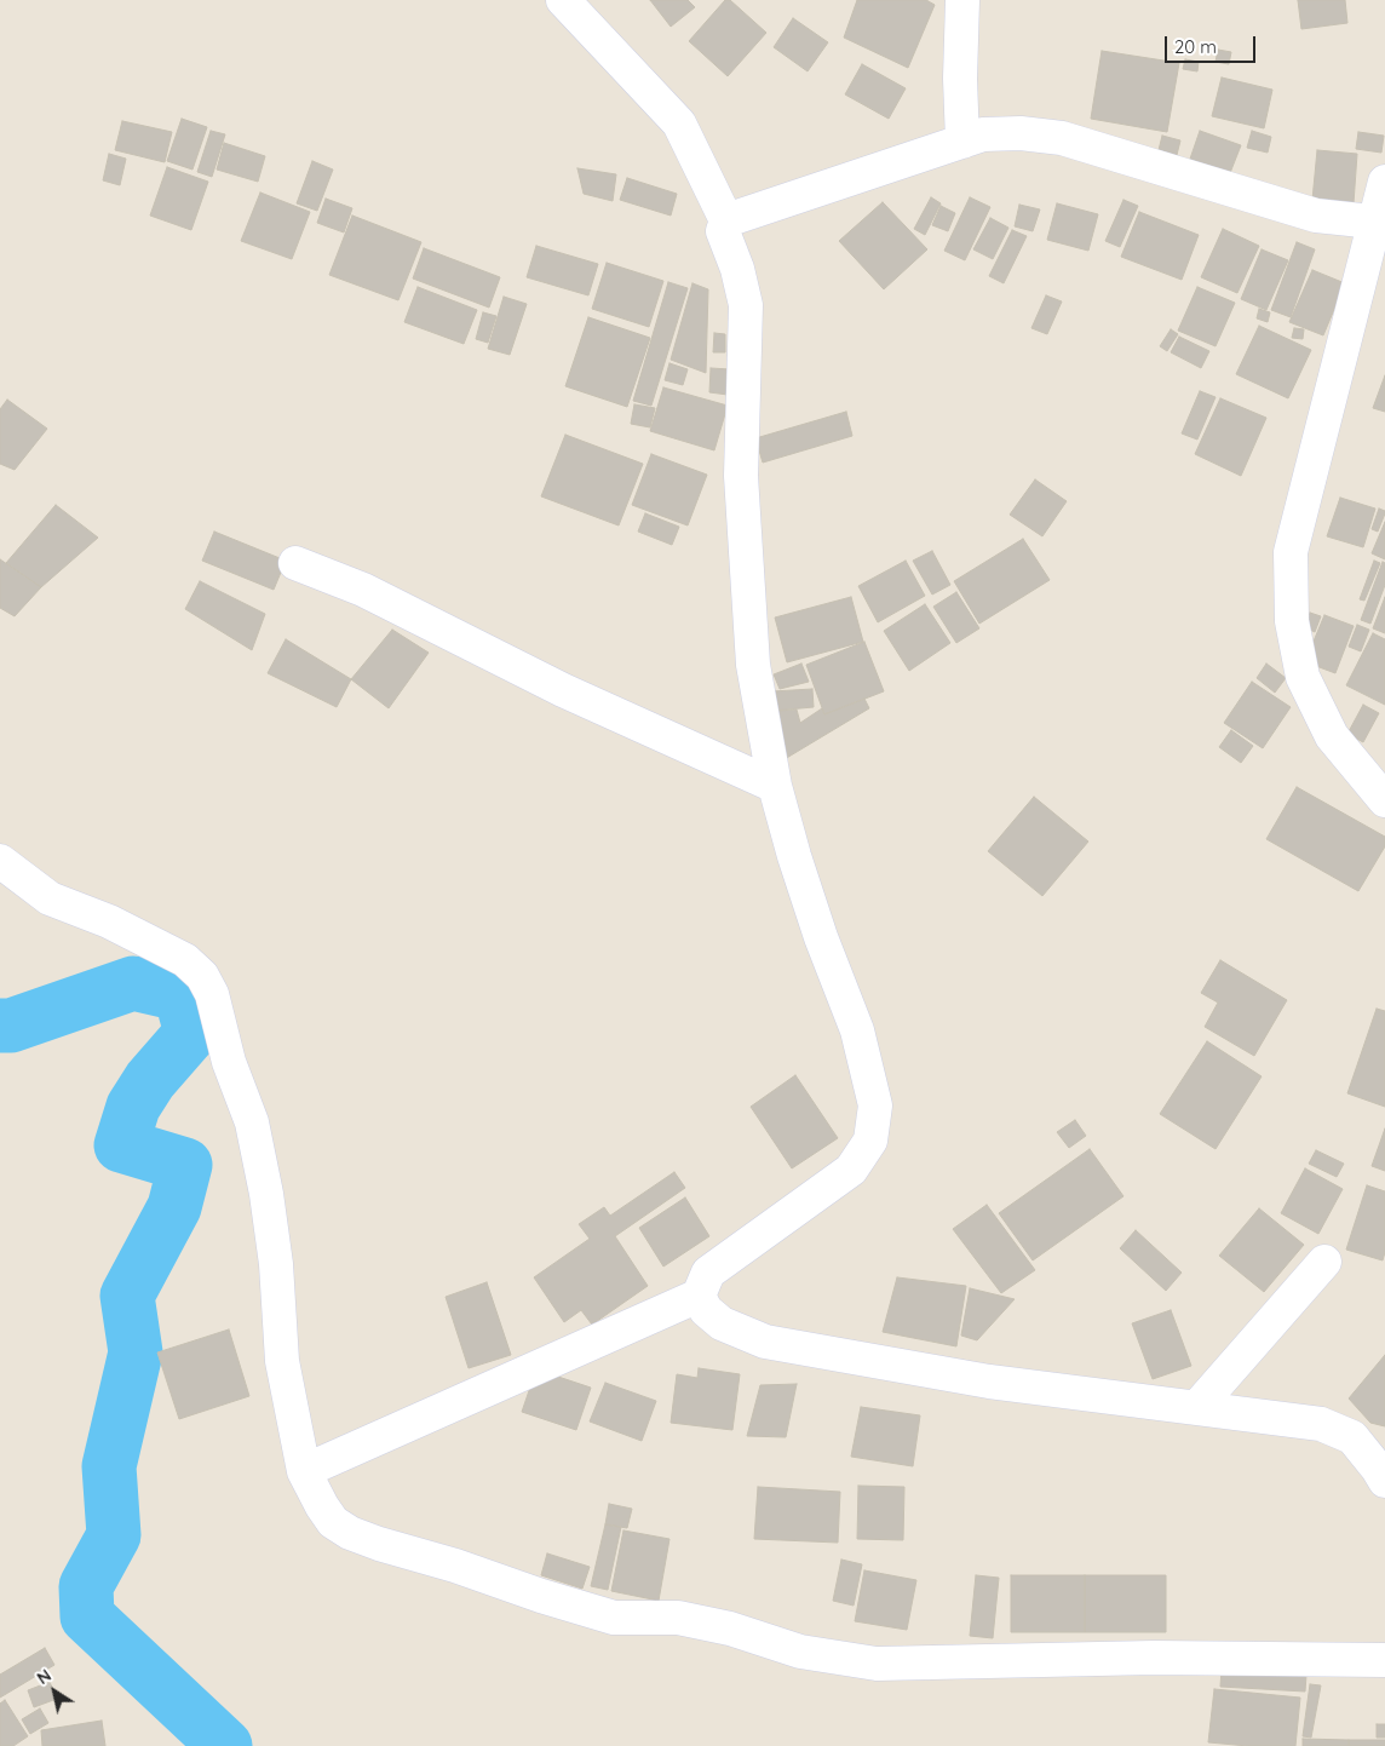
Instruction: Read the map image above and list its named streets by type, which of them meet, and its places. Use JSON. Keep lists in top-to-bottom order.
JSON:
{
  "scale_bar": "20 m",
  "north": "top left"
}
